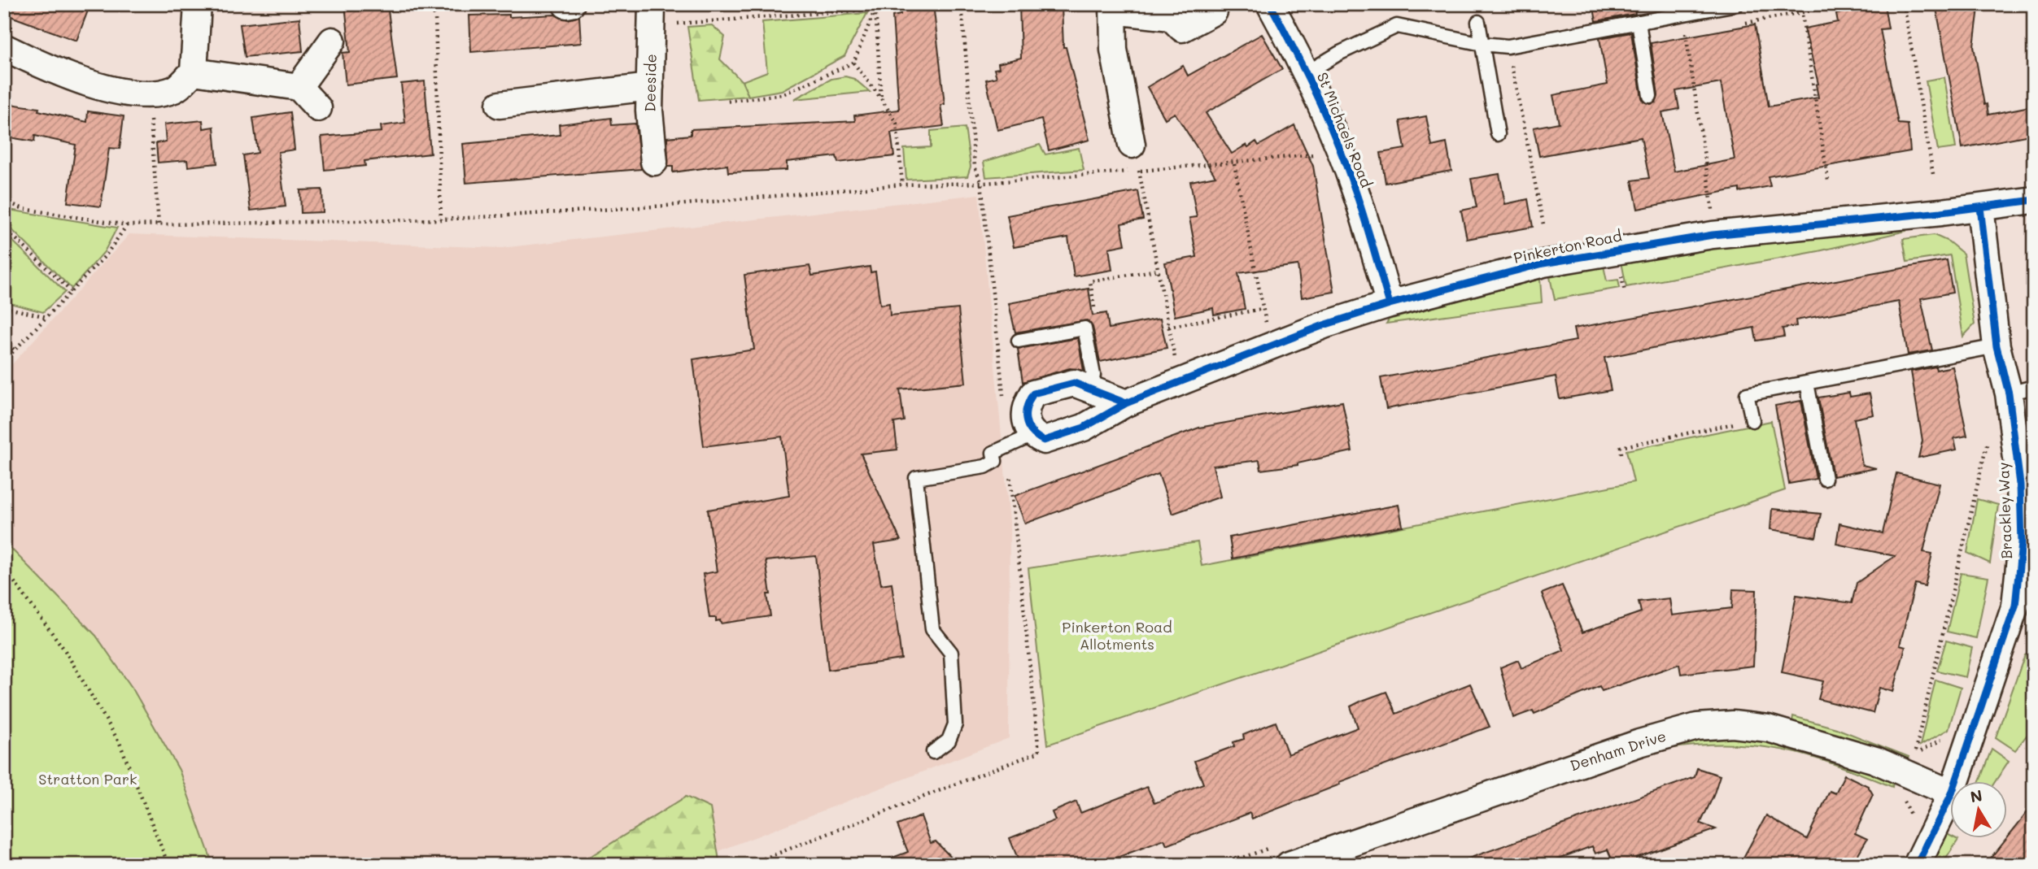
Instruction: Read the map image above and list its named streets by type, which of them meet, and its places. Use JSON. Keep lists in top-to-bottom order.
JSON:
{
  "streets": {
    "street": [
      "Deeside",
      "St Michaels Road",
      "Pinkerton Road",
      "Brackley Way",
      "Denham Drive"
    ]
  },
  "crossings": [
    ["St Michaels Road", "Pinkerton Road"],
    ["Pinkerton Road", "Brackley Way"]
  ],
  "parks": ["Pinkerton Road Allotments", "Stratton Park"],
  "north": "top"
}
